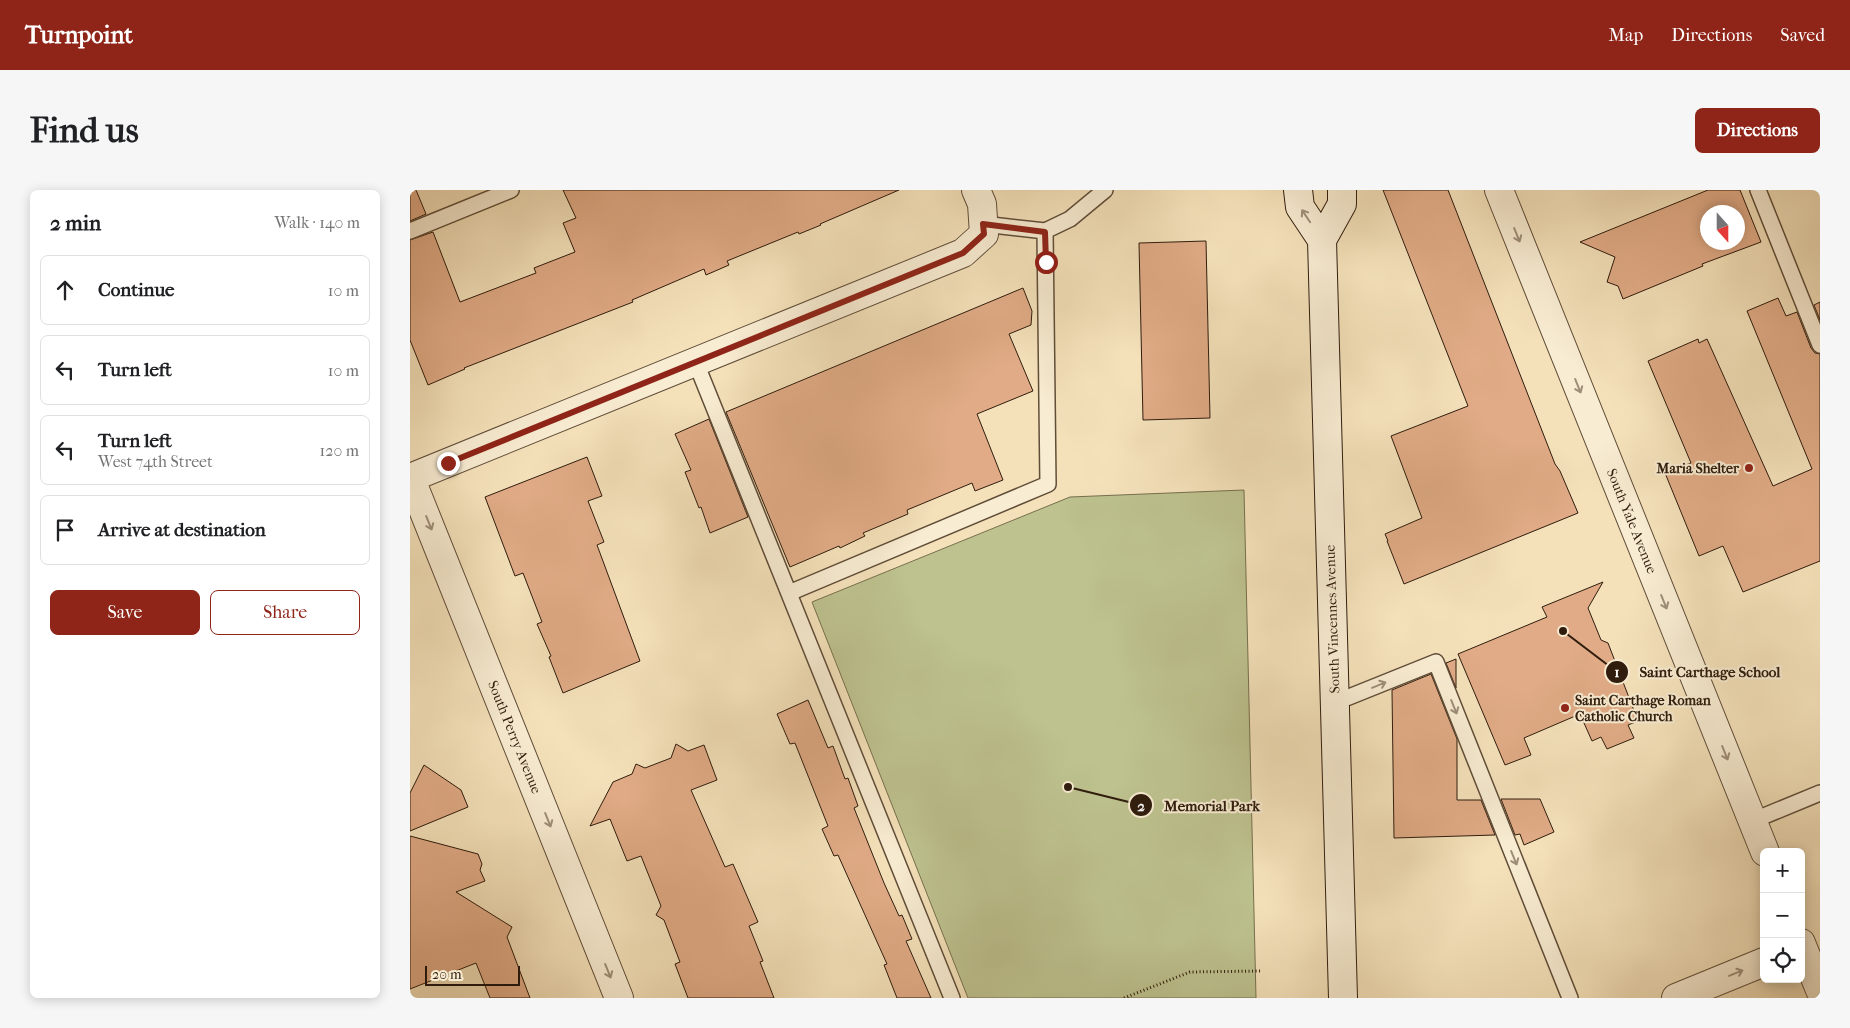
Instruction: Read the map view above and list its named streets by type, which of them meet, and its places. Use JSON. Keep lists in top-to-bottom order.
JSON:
{
  "streets": {
    "street": ["South Yale Avenue", "South Vincennes Avenue", "South Perry Avenue"]
  },
  "one_way": ["South Yale Avenue", "South Perry Avenue"],
  "places": [
    "Maria Shelter",
    "Saint Carthage School",
    "Saint Carthage Roman Catholic Church",
    "Memorial Park"
  ],
  "scale_bar": "20 m",
  "north": "bottom",
  "page": {
    "header": "Turnpoint",
    "nav": ["Map", "Directions", "Saved"],
    "buttons": [
      "Directions",
      ["Save", "Share"]
    ],
    "title": "Find us",
    "heading": ["2 min", "Walk · 140 m"],
    "list": [
      ["Continue", "10 m"],
      ["Turn left", "10 m"],
      ["Turn left", "West 74th Street", "120 m"],
      "Arrive at destination"
    ],
    "map_buttons": ["+", "−"],
    "scale": "20 m"
  }
}
